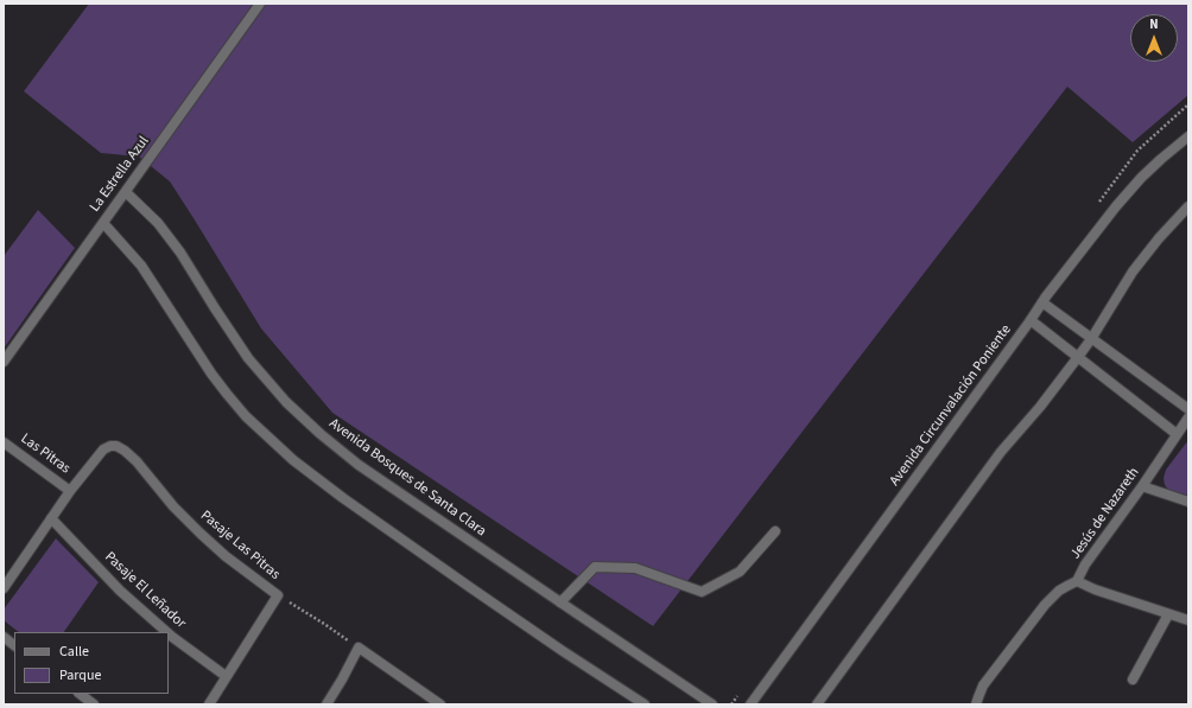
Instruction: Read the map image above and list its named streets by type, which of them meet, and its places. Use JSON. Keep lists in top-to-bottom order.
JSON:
{
  "streets": {
    "street": [
      "La Estrella Azul",
      "Avenida Circunvalación Poniente",
      "Las Pitras",
      "Avenida Bosques de Santa Clara",
      "Jesús de Nazareth",
      "Pasaje Las Pitras",
      "Pasaje El Leñador"
    ]
  },
  "crossings": [
    ["La Estrella Azul", "Avenida Bosques de Santa Clara"],
    ["Las Pitras", "Pasaje Las Pitras"],
    ["Las Pitras", "Pasaje El Leñador"],
    ["Pasaje Las Pitras", "Pasaje El Leñador"]
  ],
  "legend": ["Calle", "Parque"],
  "north": "top"
}
